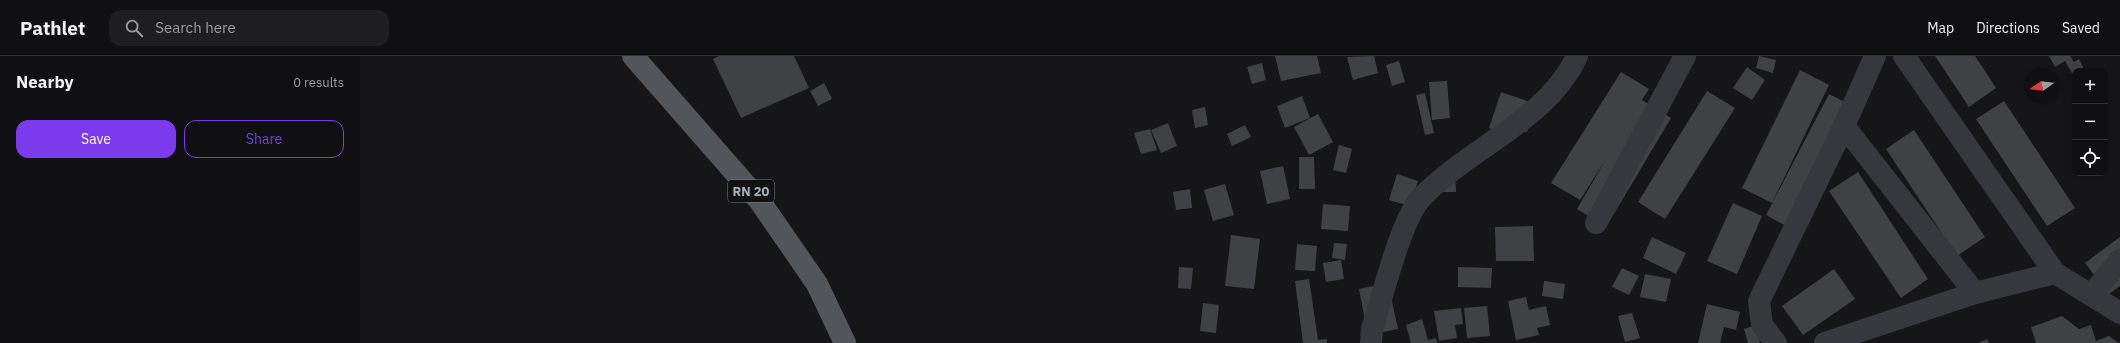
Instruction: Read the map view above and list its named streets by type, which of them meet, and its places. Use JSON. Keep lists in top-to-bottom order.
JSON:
{
  "streets": {
    "main road": ["RN 20"]
  },
  "north": "left",
  "page": {
    "header": "Pathlet",
    "search": "Search here",
    "nav": ["Map", "Directions", "Saved"],
    "heading": ["Nearby", "0 results"],
    "map_buttons": ["+", "−"],
    "buttons": ["Save", "Share"]
  }
}
